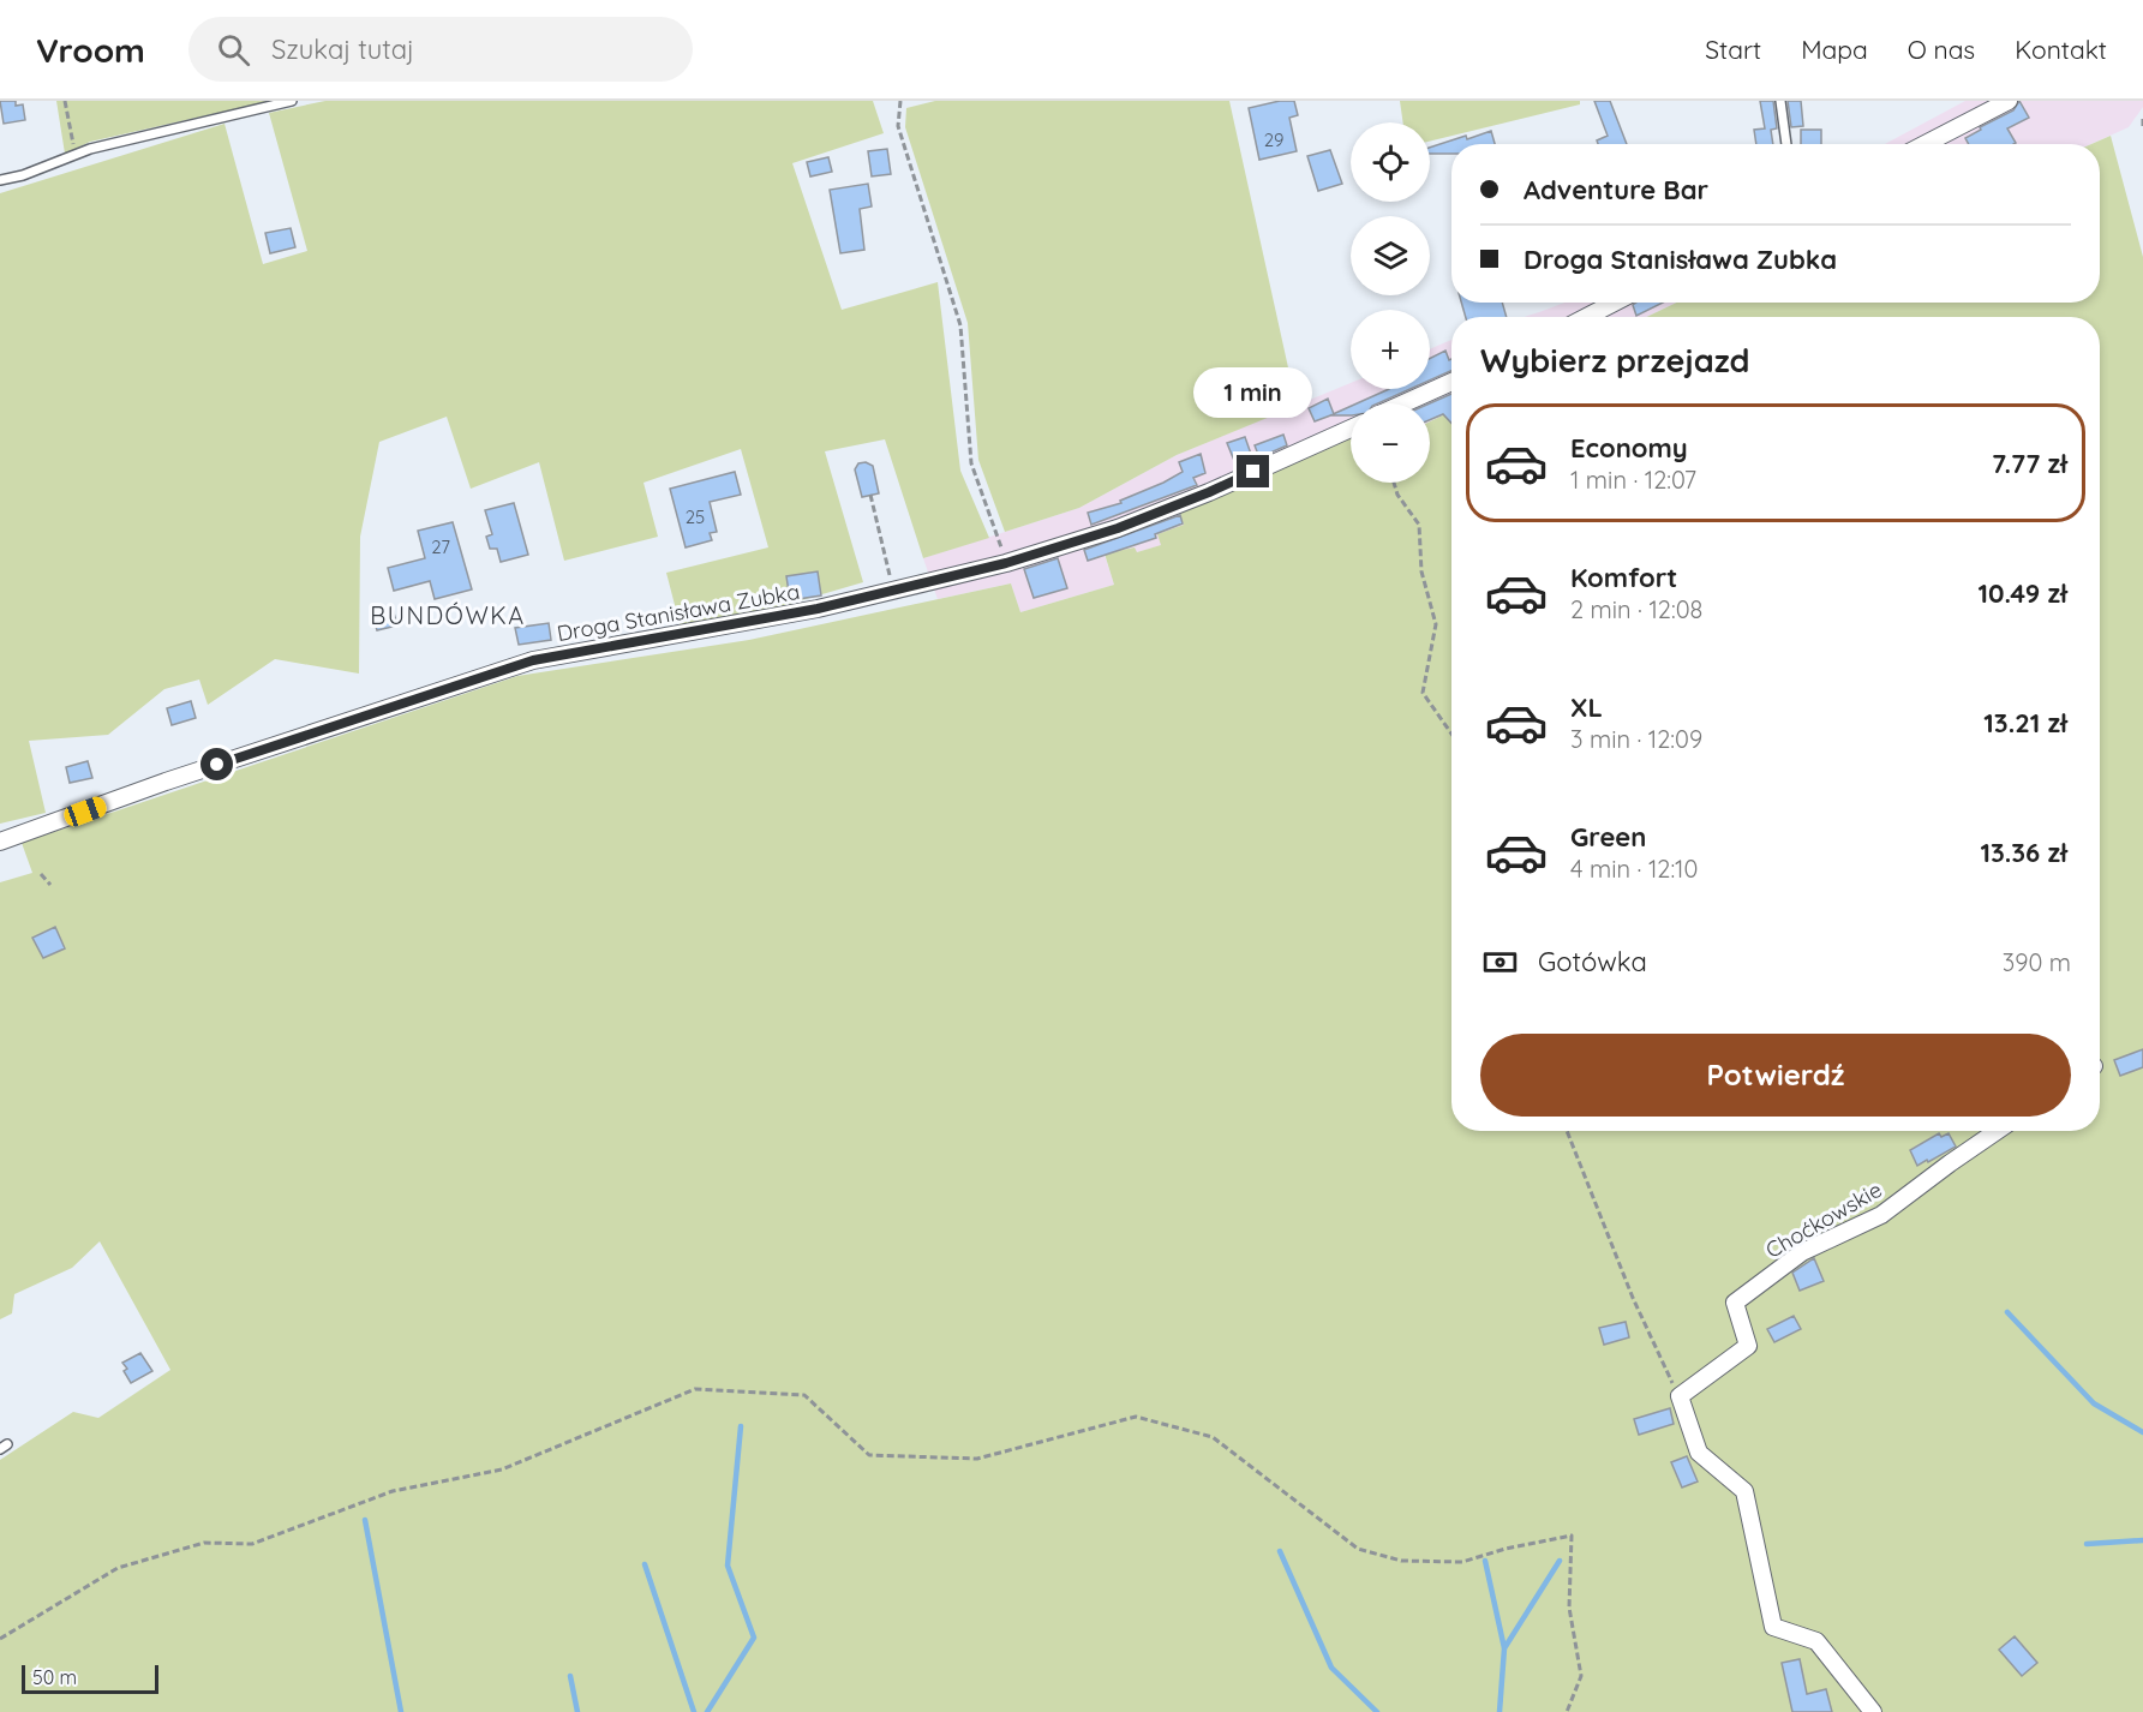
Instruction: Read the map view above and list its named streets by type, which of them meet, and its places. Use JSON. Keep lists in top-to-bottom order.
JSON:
{
  "streets": {
    "street": ["Droga Stanisława Zubka", "Choćkowskie"]
  },
  "districts": ["BUNDÓWKA"],
  "house_numbers": ["29", "25", "27"],
  "scale_bar": "50 m",
  "page": {
    "header": "Vroom",
    "search": "Szukaj tutaj",
    "nav": [
      "Start",
      "Mapa",
      "O nas",
      "Kontakt"
    ],
    "map_buttons": ["+", "−"],
    "banner": ["Adventure Bar", "Droga Stanisława Zubka"],
    "heading": "Wybierz przejazd",
    "bubble": "1 min",
    "list": [
      {
        "name": "Economy",
        "note": "1 min · 12:07",
        "value": "7.77 zł"
      },
      {
        "name": "Komfort",
        "note": "2 min · 12:08",
        "value": "10.49 zł"
      },
      {
        "name": "XL",
        "note": "3 min · 12:09",
        "value": "13.21 zł"
      },
      {
        "name": "Green",
        "note": "4 min · 12:10",
        "value": "13.36 zł"
      }
    ],
    "pay": ["Gotówka", "390 m"],
    "buttons": "Potwierdź",
    "scale": "50 m"
  }
}
